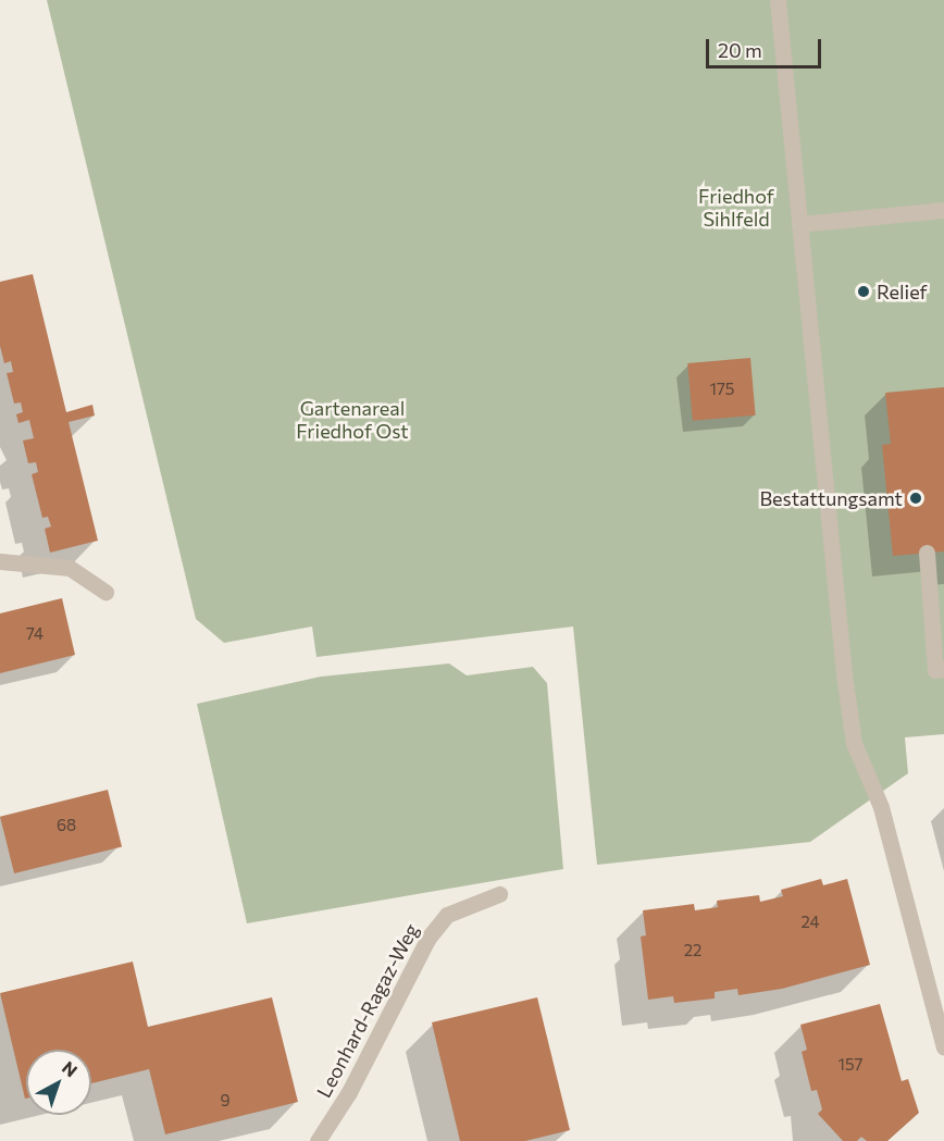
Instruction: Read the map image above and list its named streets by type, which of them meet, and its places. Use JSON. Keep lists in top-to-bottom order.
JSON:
{
  "streets": {
    "street": ["Leonhard-Ragaz-Weg"]
  },
  "parks": ["Friedhof Sihlfeld", "Gartenareal Friedhof Ost"],
  "places": ["Relief", "Bestattungsamt"],
  "house_numbers": [
    "175",
    "74",
    "68",
    "24",
    "22",
    "157",
    "9"
  ],
  "scale_bar": "20 m",
  "north": "top right"
}
